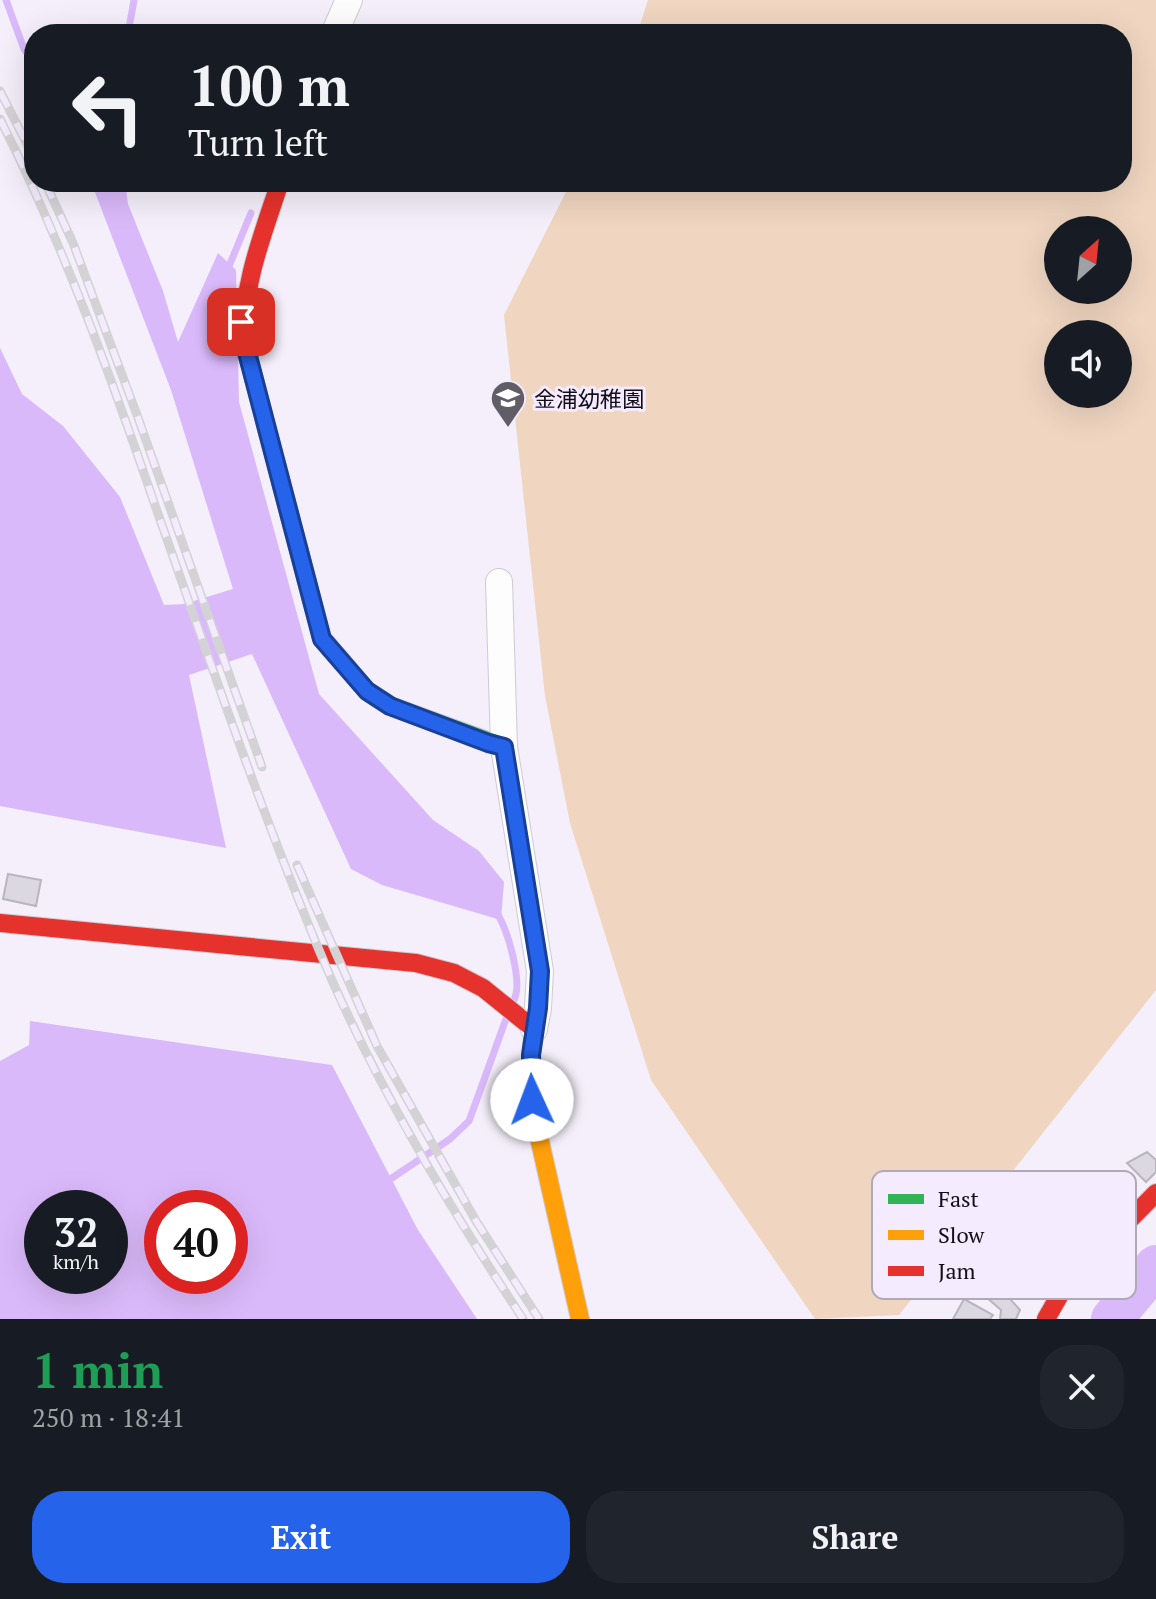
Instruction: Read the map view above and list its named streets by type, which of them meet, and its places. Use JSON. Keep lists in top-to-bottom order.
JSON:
{
  "places": {
    "school or university": ["金浦幼稚園"]
  },
  "legend": ["Fast", "Slow", "Jam"],
  "north": "top right",
  "page": {
    "turn": ["100 m", "Turn left"],
    "speed": "32 km/h",
    "limit": "40",
    "heading": ["1 min", "250 m · 18:41"],
    "buttons": ["Exit", "Share"]
  }
}
